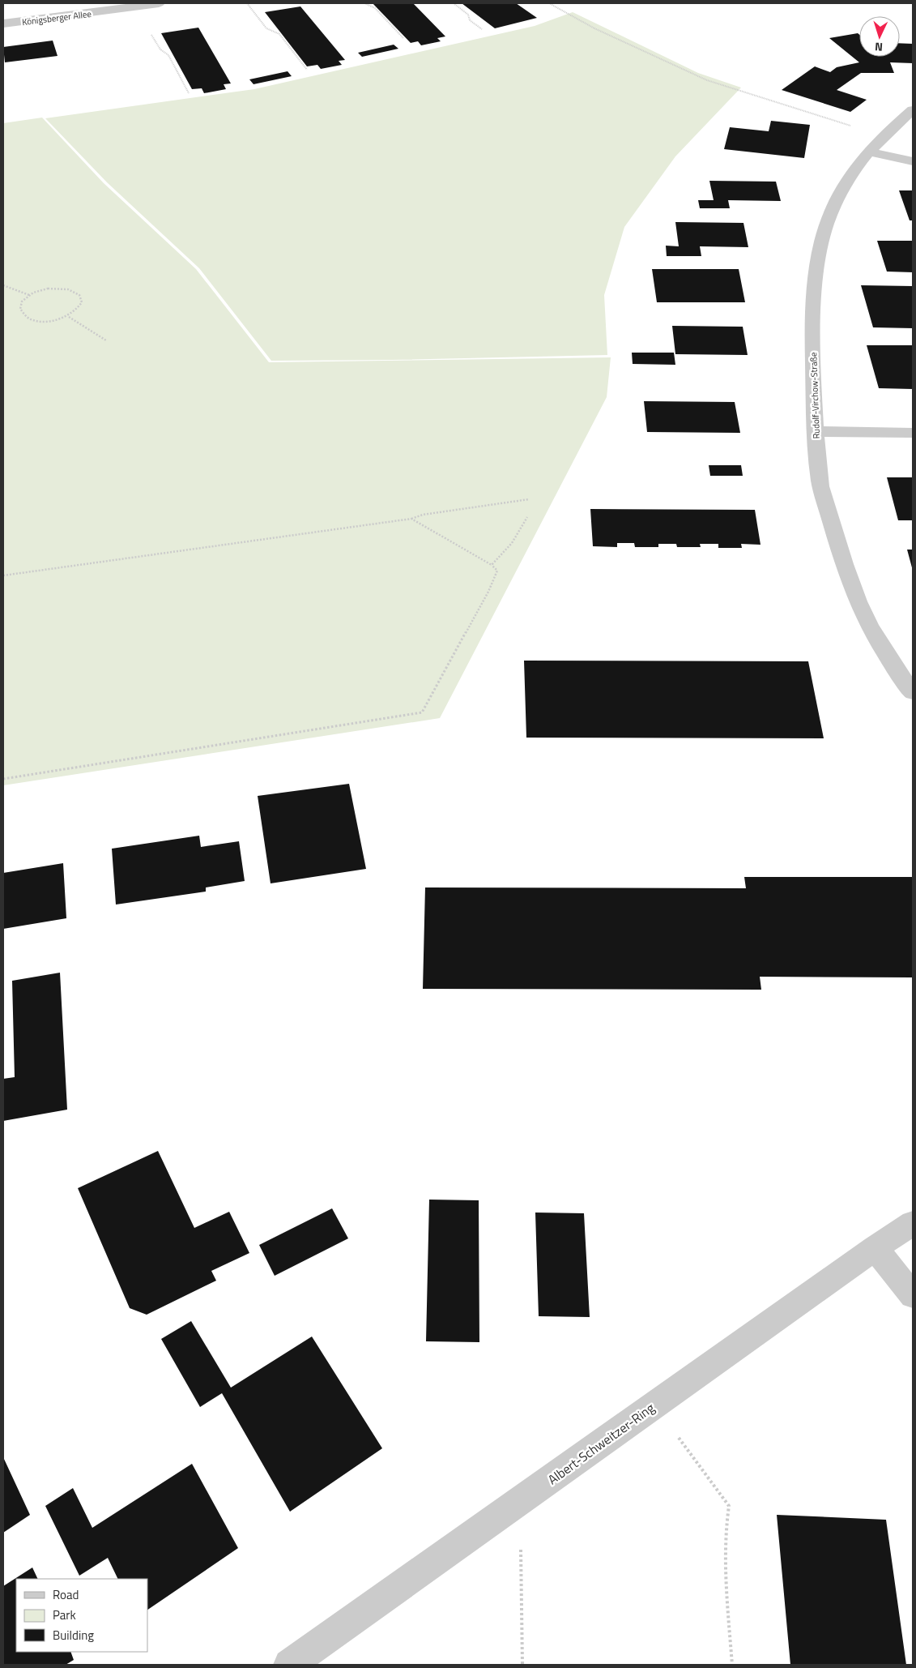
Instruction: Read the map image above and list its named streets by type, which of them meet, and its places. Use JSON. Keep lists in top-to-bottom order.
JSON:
{
  "streets": {
    "street": ["Königsberger Allee", "Rudolf-Virchow-Straße", "Albert-Schweitzer-Ring"]
  },
  "legend": ["Road", "Park", "Building"],
  "north": "bottom"
}
